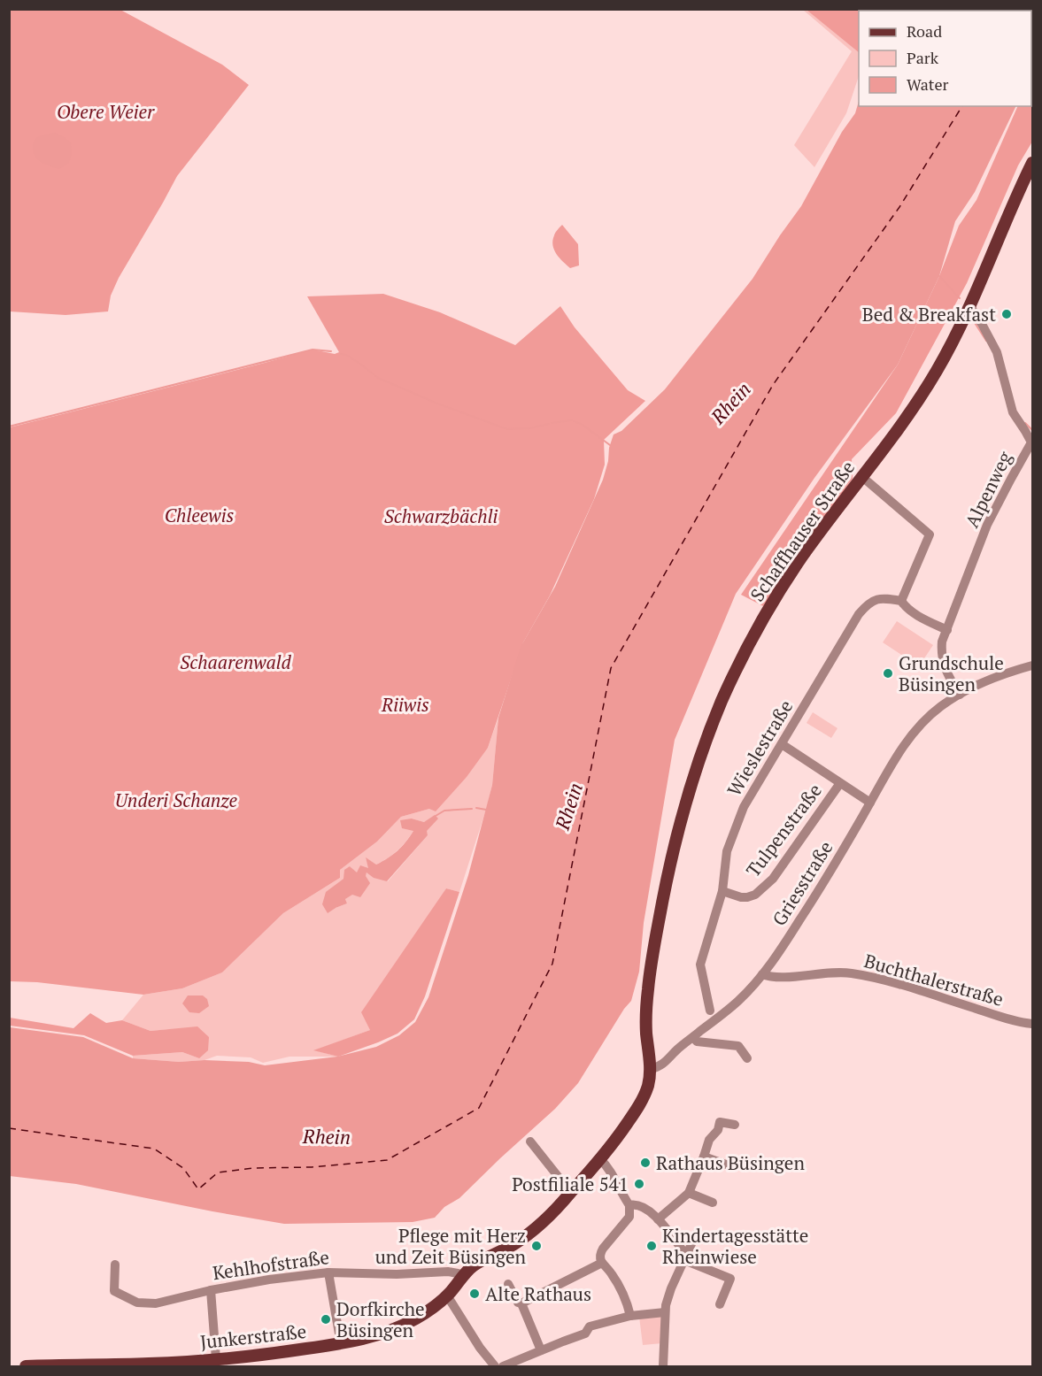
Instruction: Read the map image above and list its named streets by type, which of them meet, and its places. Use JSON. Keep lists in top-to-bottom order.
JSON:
{
  "streets": {
    "main road": ["Schaffhauser Straße", "Junkerstraße"],
    "street": [
      "Alpenweg",
      "Wieslestraße",
      "Tulpenstraße",
      "Griesstraße",
      "Buchthalerstraße",
      "Kehlhofstraße"
    ]
  },
  "crossings": [
    ["Alpenweg", "Schaffhauser Straße"],
    ["Alpenweg", "Griesstraße"],
    ["Schaffhauser Straße", "Griesstraße"],
    ["Schaffhauser Straße", "Junkerstraße"],
    ["Wieslestraße", "Tulpenstraße"],
    ["Griesstraße", "Buchthalerstraße"],
    ["Griesstraße", "Junkerstraße"],
    ["Kehlhofstraße", "Junkerstraße"]
  ],
  "water": ["Rhein"],
  "parks": [
    "Obere Weier",
    "Chleewis",
    "Schwarzbächli",
    "Schaarenwald",
    "Riiwis",
    "Underi Schanze"
  ],
  "places": [
    "Bed & Breakfast",
    "Grundschule Büsingen",
    "Rathaus Büsingen",
    "Postfiliale 541",
    "Pflege mit Herz und Zeit Büsingen",
    "Kindertagesstätte Rheinwiese",
    "Alte Rathaus",
    "Dorfkirche Büsingen"
  ],
  "legend": ["Road", "Park", "Water"]
}
